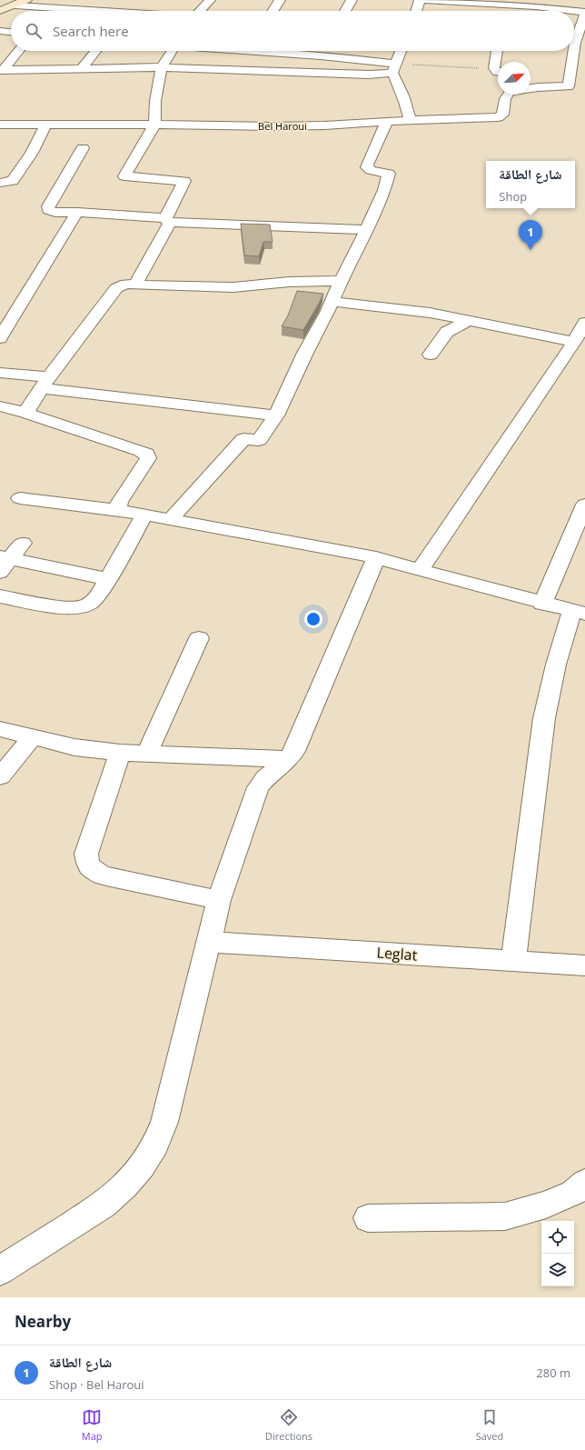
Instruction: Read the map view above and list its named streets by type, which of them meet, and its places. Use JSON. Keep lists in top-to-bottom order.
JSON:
{
  "streets": {
    "street": ["Bel Haroui", "Leglat"]
  },
  "north": "top right",
  "page": {
    "search": "Search here",
    "popup": ["شارع الطاقة", "Shop"],
    "pins": "1",
    "heading": "Nearby",
    "list": [
      {
        "mark": "1",
        "name": "شارع الطاقة",
        "note": "Shop · Bel Haroui",
        "value": "280 m"
      }
    ],
    "nav": ["Map", "Directions", "Saved"]
  }
}
